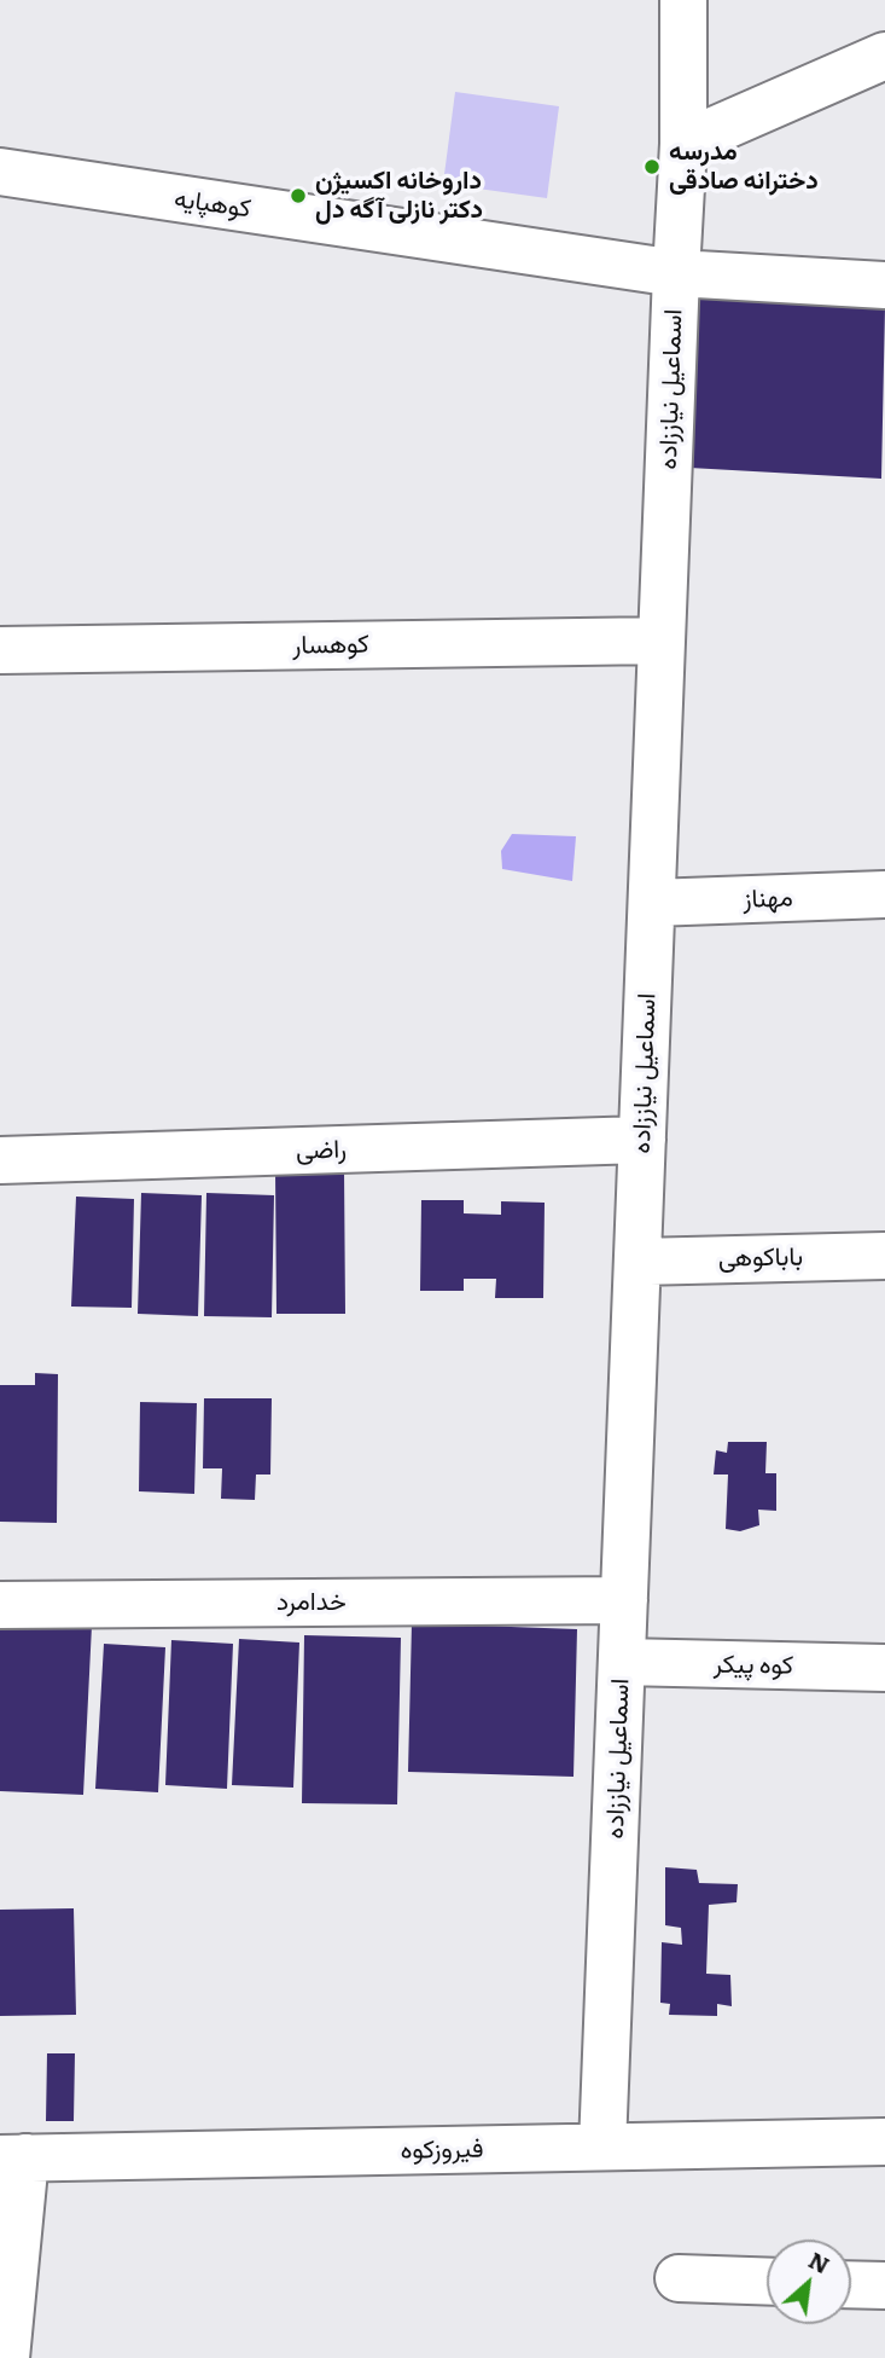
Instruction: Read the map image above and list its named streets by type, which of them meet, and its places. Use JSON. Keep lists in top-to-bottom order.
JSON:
{
  "streets": {
    "street": [
      "کوهپایه",
      "اسماعیل نیاززاده",
      "کوهسار",
      "مهناز",
      "راضی",
      "باباکوهی",
      "خدامرد",
      "کوه پیکر",
      "فیروزکوه"
    ]
  },
  "crossings": [
    ["کوهپایه", "اسماعیل نیاززاده"],
    ["اسماعیل نیاززاده", "کوهسار"],
    ["اسماعیل نیاززاده", "مهناز"],
    ["اسماعیل نیاززاده", "راضی"],
    ["اسماعیل نیاززاده", "باباکوهی"],
    ["اسماعیل نیاززاده", "خدامرد"],
    ["اسماعیل نیاززاده", "کوه پیکر"],
    ["اسماعیل نیاززاده", "فیروزکوه"]
  ],
  "places": ["مدرسه دخترانه صادقی", "داروخانه اکسیژن دکتر نازلی آگه دل"],
  "north": "top right"
}
